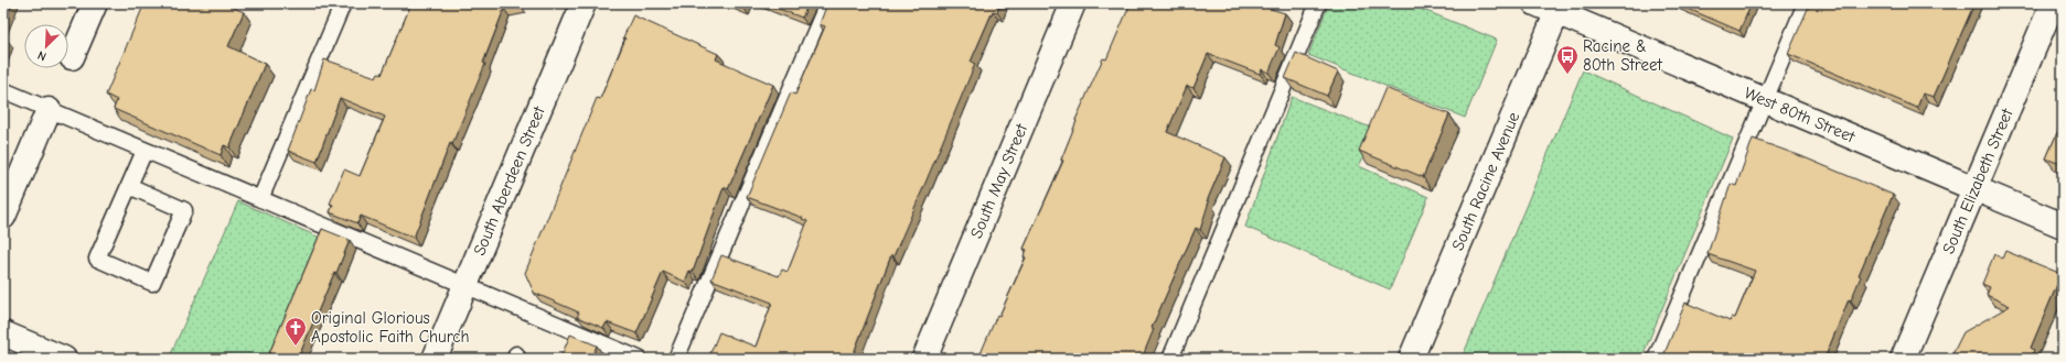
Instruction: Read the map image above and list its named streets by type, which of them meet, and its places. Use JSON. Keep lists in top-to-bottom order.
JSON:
{
  "streets": {
    "street": [
      "West 80th Street",
      "South Aberdeen Street",
      "South May Street",
      "South Racine Avenue",
      "South Elizabeth Street"
    ]
  },
  "crossings": [
    ["West 80th Street", "South Racine Avenue"],
    ["West 80th Street", "South Elizabeth Street"]
  ],
  "places": {
    "bus stop": ["Racine & 80th Street"],
    "church": ["Original Glorious Apostolic Faith Church"]
  },
  "north": "bottom left"
}
